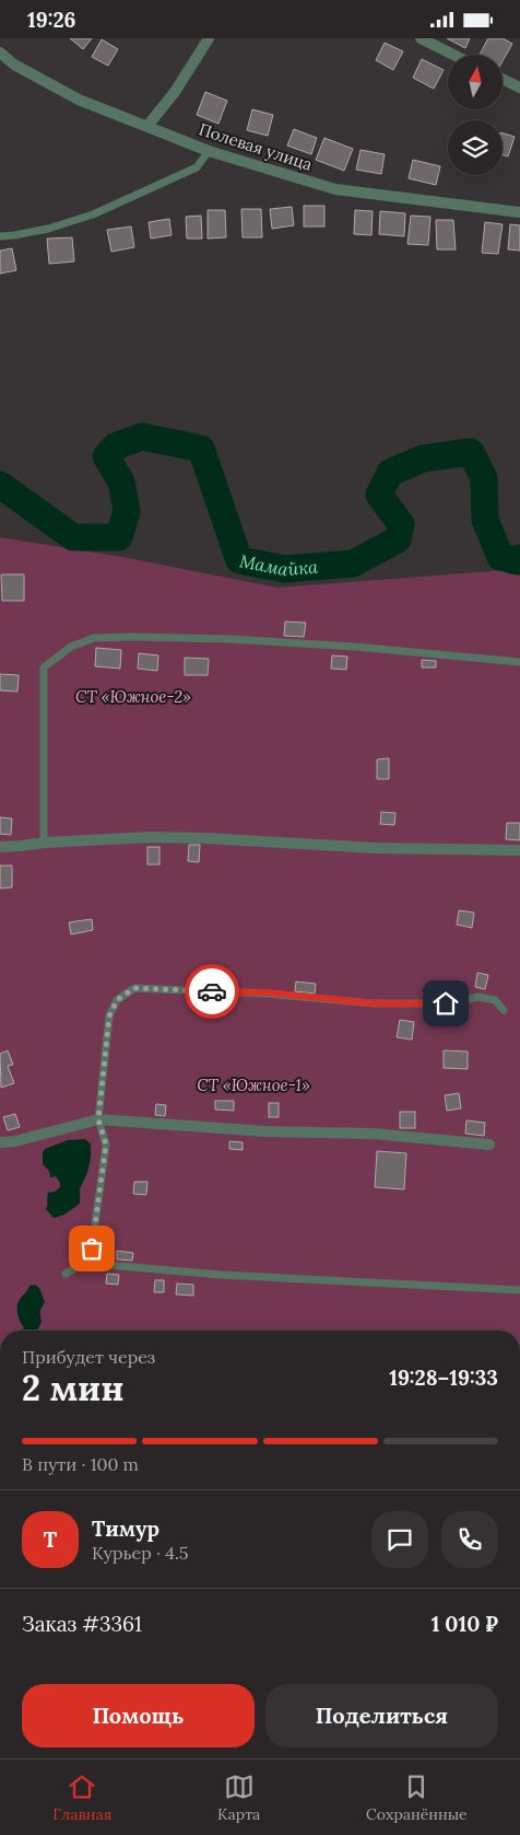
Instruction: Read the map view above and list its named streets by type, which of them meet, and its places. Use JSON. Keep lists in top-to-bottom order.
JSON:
{
  "streets": {
    "street": ["Полевая улица"]
  },
  "water": ["Мамайка"],
  "parks": ["СТ «Южное-2»", "СТ «Южное-1»"],
  "north": "top",
  "page": {
    "status": "19:26",
    "heading": ["2 мин", "Прибудет через", "19:28–19:33"],
    "panel": [
      "Тимур",
      "Курьер · 4.5",
      "Заказ #3361",
      "1 010 ₽"
    ],
    "bar": "В пути · 100 m",
    "round": "Т",
    "buttons": ["Помощь", "Поделиться"],
    "tabs": ["Главная", "Карта", "Сохранённые"]
  }
}
